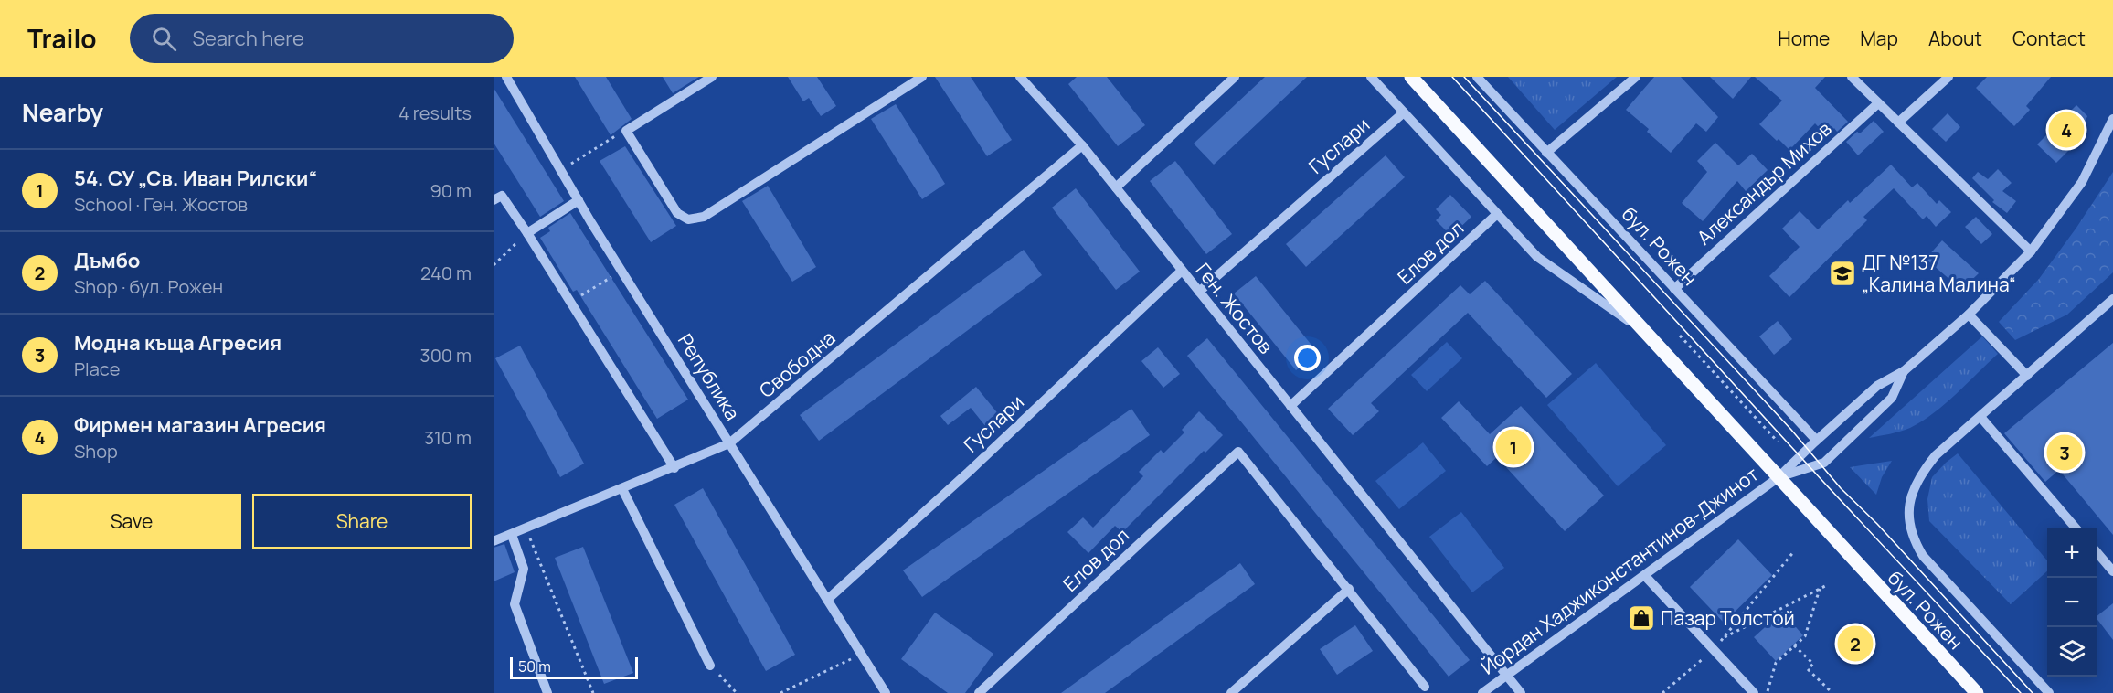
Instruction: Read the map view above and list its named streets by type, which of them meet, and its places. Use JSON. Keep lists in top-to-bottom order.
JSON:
{
  "streets": {
    "main road": ["бул. Рожен"],
    "street": [
      "Гуслари",
      "Александър Михов",
      "Елов дол",
      "Ген. Жостов",
      "Свободна",
      "Република",
      "Йордан Хаджиконстантинов-Джинот"
    ]
  },
  "crossings": [
    ["Гуслари", "бул. Рожен"],
    ["Гуслари", "Ген. Жостов"],
    ["Гуслари", "Република"],
    ["Александър Михов", "бул. Рожен"],
    ["бул. Рожен", "Елов дол"],
    ["бул. Рожен", "Йордан Хаджиконстантинов-Джинот"],
    ["Елов дол", "Ген. Жостов"],
    ["Ген. Жостов", "Свободна"],
    ["Ген. Жостов", "Йордан Хаджиконстантинов-Джинот"],
    ["Свободна", "Република"]
  ],
  "places": {
    "school or university": ["ДГ №137 „Калина Малина“"],
    "shop": ["Пазар Толстой"]
  },
  "scale_bar": "50 m",
  "page": {
    "header": "Trailo",
    "search": "Search here",
    "nav": [
      "Home",
      "Map",
      "About",
      "Contact"
    ],
    "heading": ["Nearby", "4 results"],
    "pins": [
      "4",
      "1",
      "3",
      "2"
    ],
    "list": [
      {
        "mark": "1",
        "name": "54. СУ „Св. Иван Рилски“",
        "note": "School · Ген. Жостов",
        "value": "90 m"
      },
      {
        "mark": "2",
        "name": "Дъмбо",
        "note": "Shop · бул. Рожен",
        "value": "240 m"
      },
      {
        "mark": "3",
        "name": "Модна къща Агресия",
        "note": "Place",
        "value": "300 m"
      },
      {
        "mark": "4",
        "name": "Фирмен магазин Агресия",
        "note": "Shop",
        "value": "310 m"
      }
    ],
    "buttons": ["Save", "Share"],
    "map_buttons": ["+", "−"],
    "scale": "50 m"
  }
}
